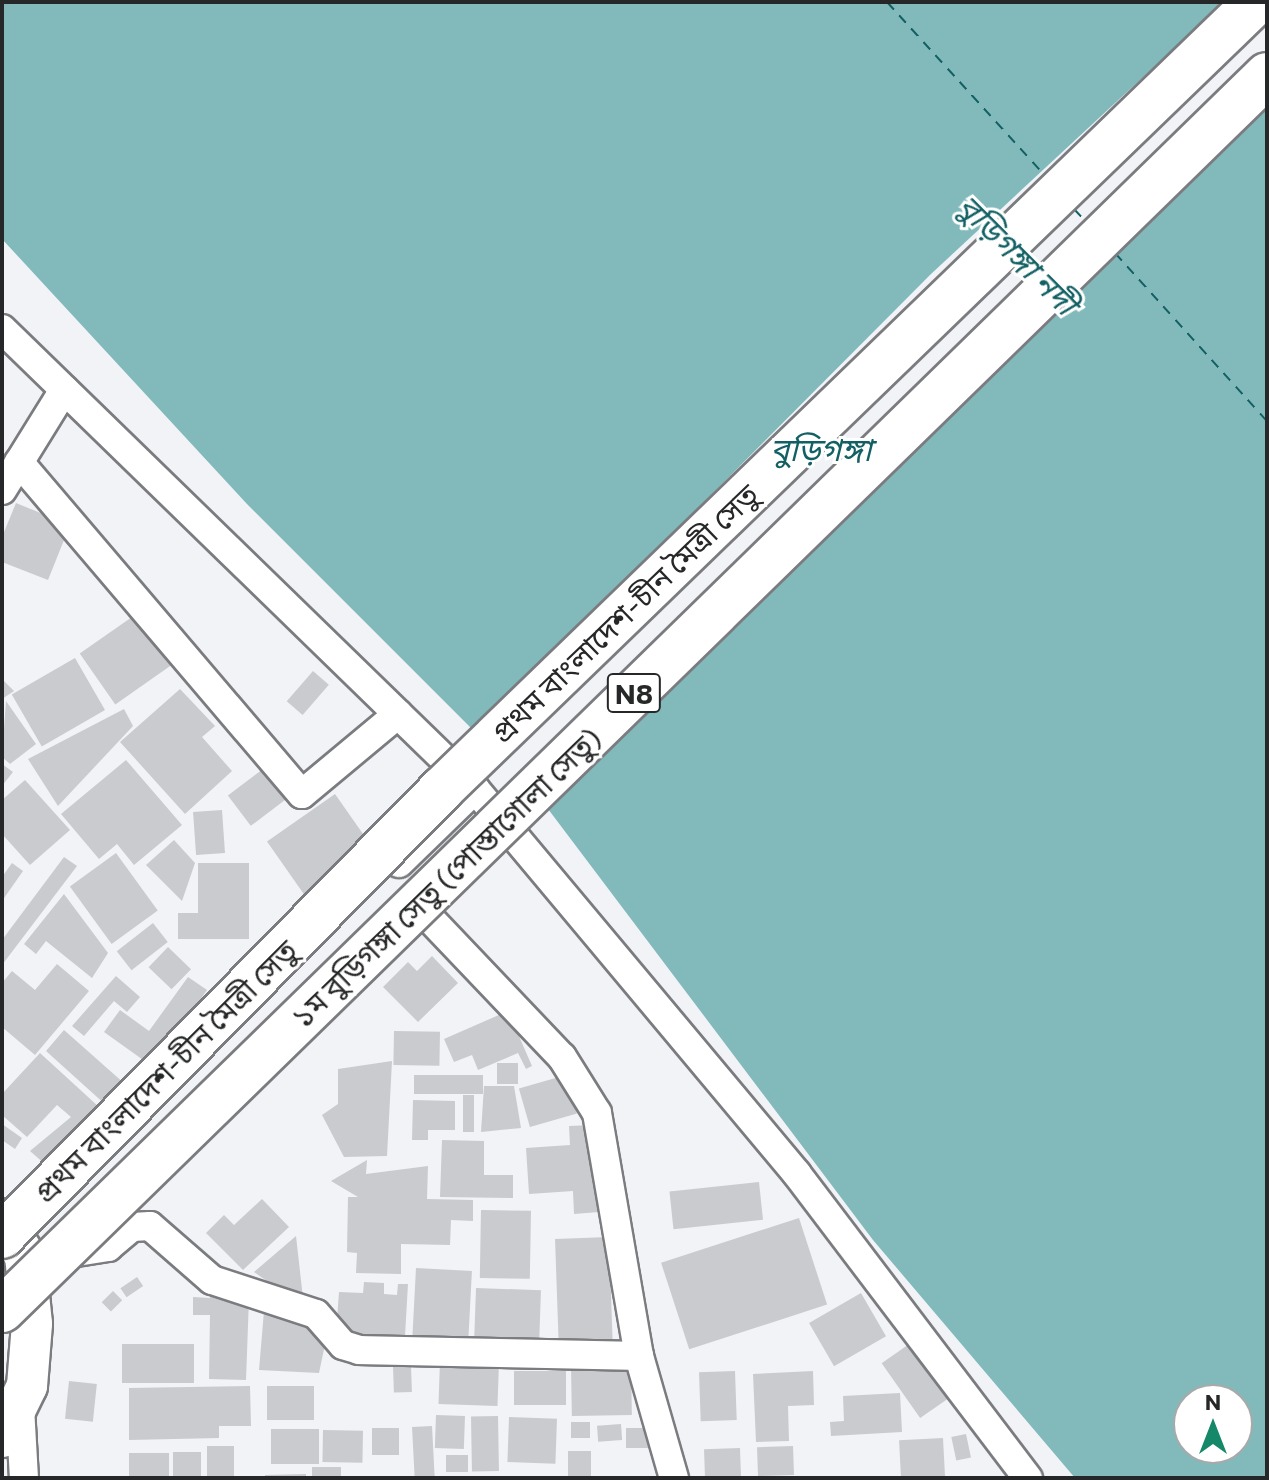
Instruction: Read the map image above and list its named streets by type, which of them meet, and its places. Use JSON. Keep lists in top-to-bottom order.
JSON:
{
  "streets": {
    "highway": ["প্রথম বাংলাদেশ-চীন মৈত্রী সেতু", "N8", "১ম বুড়িগঙ্গা সেতু (পোস্তাগোলা সেতু)"]
  },
  "water": ["বুড়িগঙ্গা নদী", "বুড়িগঙ্গা"],
  "north": "top"
}
